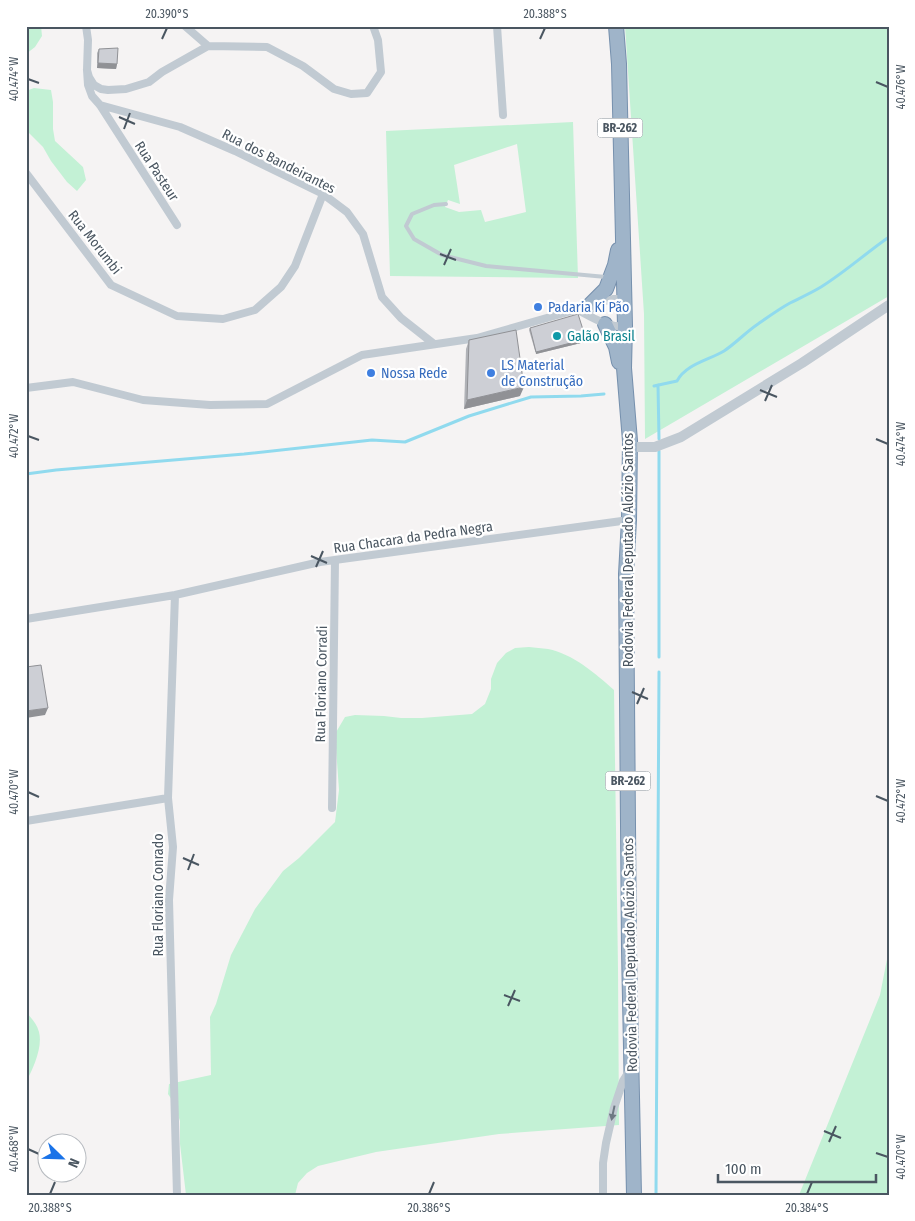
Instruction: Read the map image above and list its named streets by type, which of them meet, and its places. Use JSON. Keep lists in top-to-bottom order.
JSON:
{
  "streets": {
    "highway": ["BR-262", "Rodovia Federal Deputado Aloízio Santos"],
    "street": [
      "Rua dos Bandeirantes",
      "Rua Pasteur",
      "Rua Morumbi",
      "Rua Chacara da Pedra Negra",
      "Rua Floriano Corradi",
      "Rua Floriano Conrado"
    ]
  },
  "crossings": [
    ["Rua dos Bandeirantes", "Rua Pasteur"],
    ["Rua dos Bandeirantes", "Rua Morumbi"],
    ["Rua Chacara da Pedra Negra", "Rodovia Federal Deputado Aloízio Santos"],
    ["Rua Chacara da Pedra Negra", "Rua Floriano Corradi"],
    ["Rua Chacara da Pedra Negra", "Rua Floriano Conrado"]
  ],
  "places": [
    "Padaria Ki Pão",
    "Galão Brasil",
    "Nossa Rede",
    "LS Material de Construção"
  ],
  "scale_bar": "100 m",
  "north": "bottom right",
  "coordinates": [
    "20.390°S",
    "20.388°S",
    "40.474°W",
    "40.476°W",
    "40.472°W",
    "40.470°W",
    "40.468°W",
    "20.386°S",
    "20.384°S"
  ]
}
